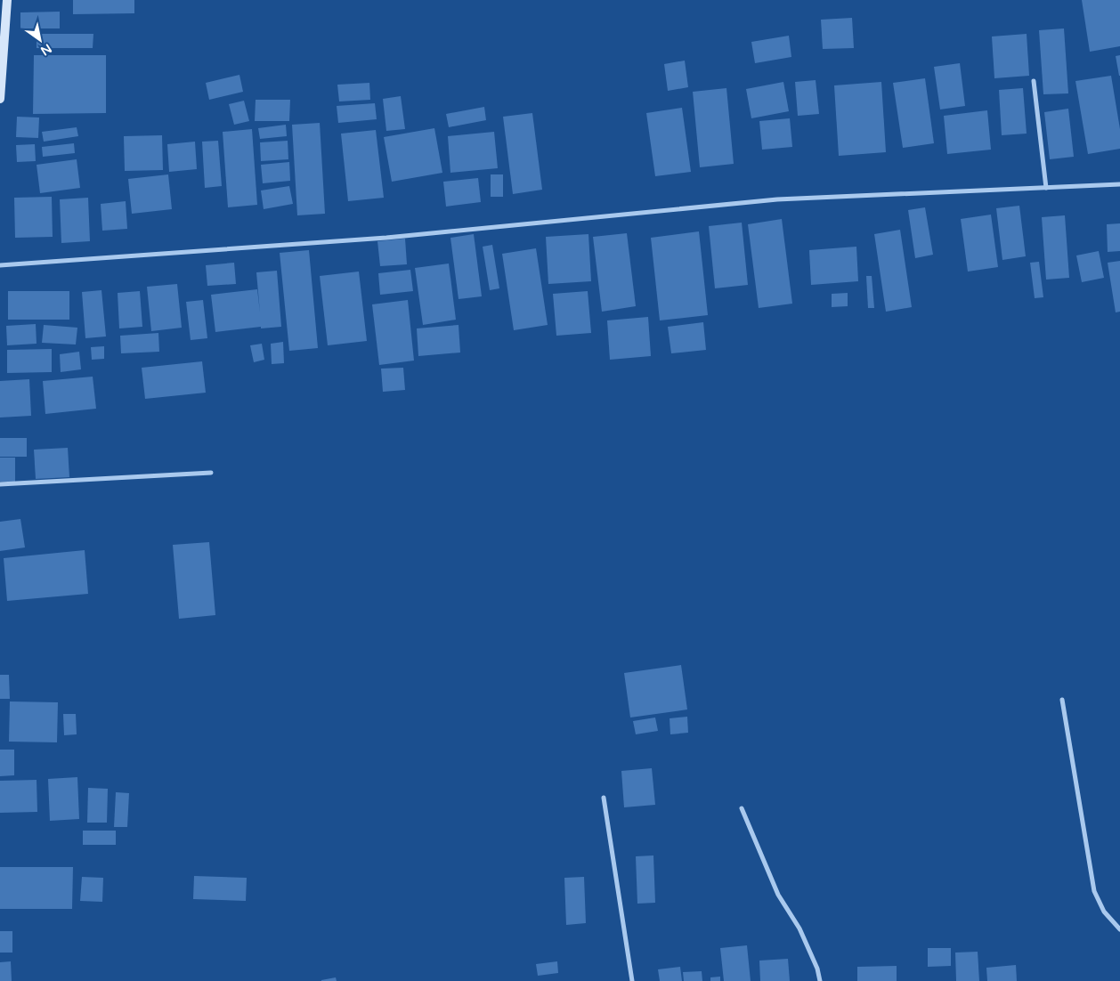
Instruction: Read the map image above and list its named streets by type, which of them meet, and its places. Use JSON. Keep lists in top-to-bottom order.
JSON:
{
  "north": "bottom right"
}
